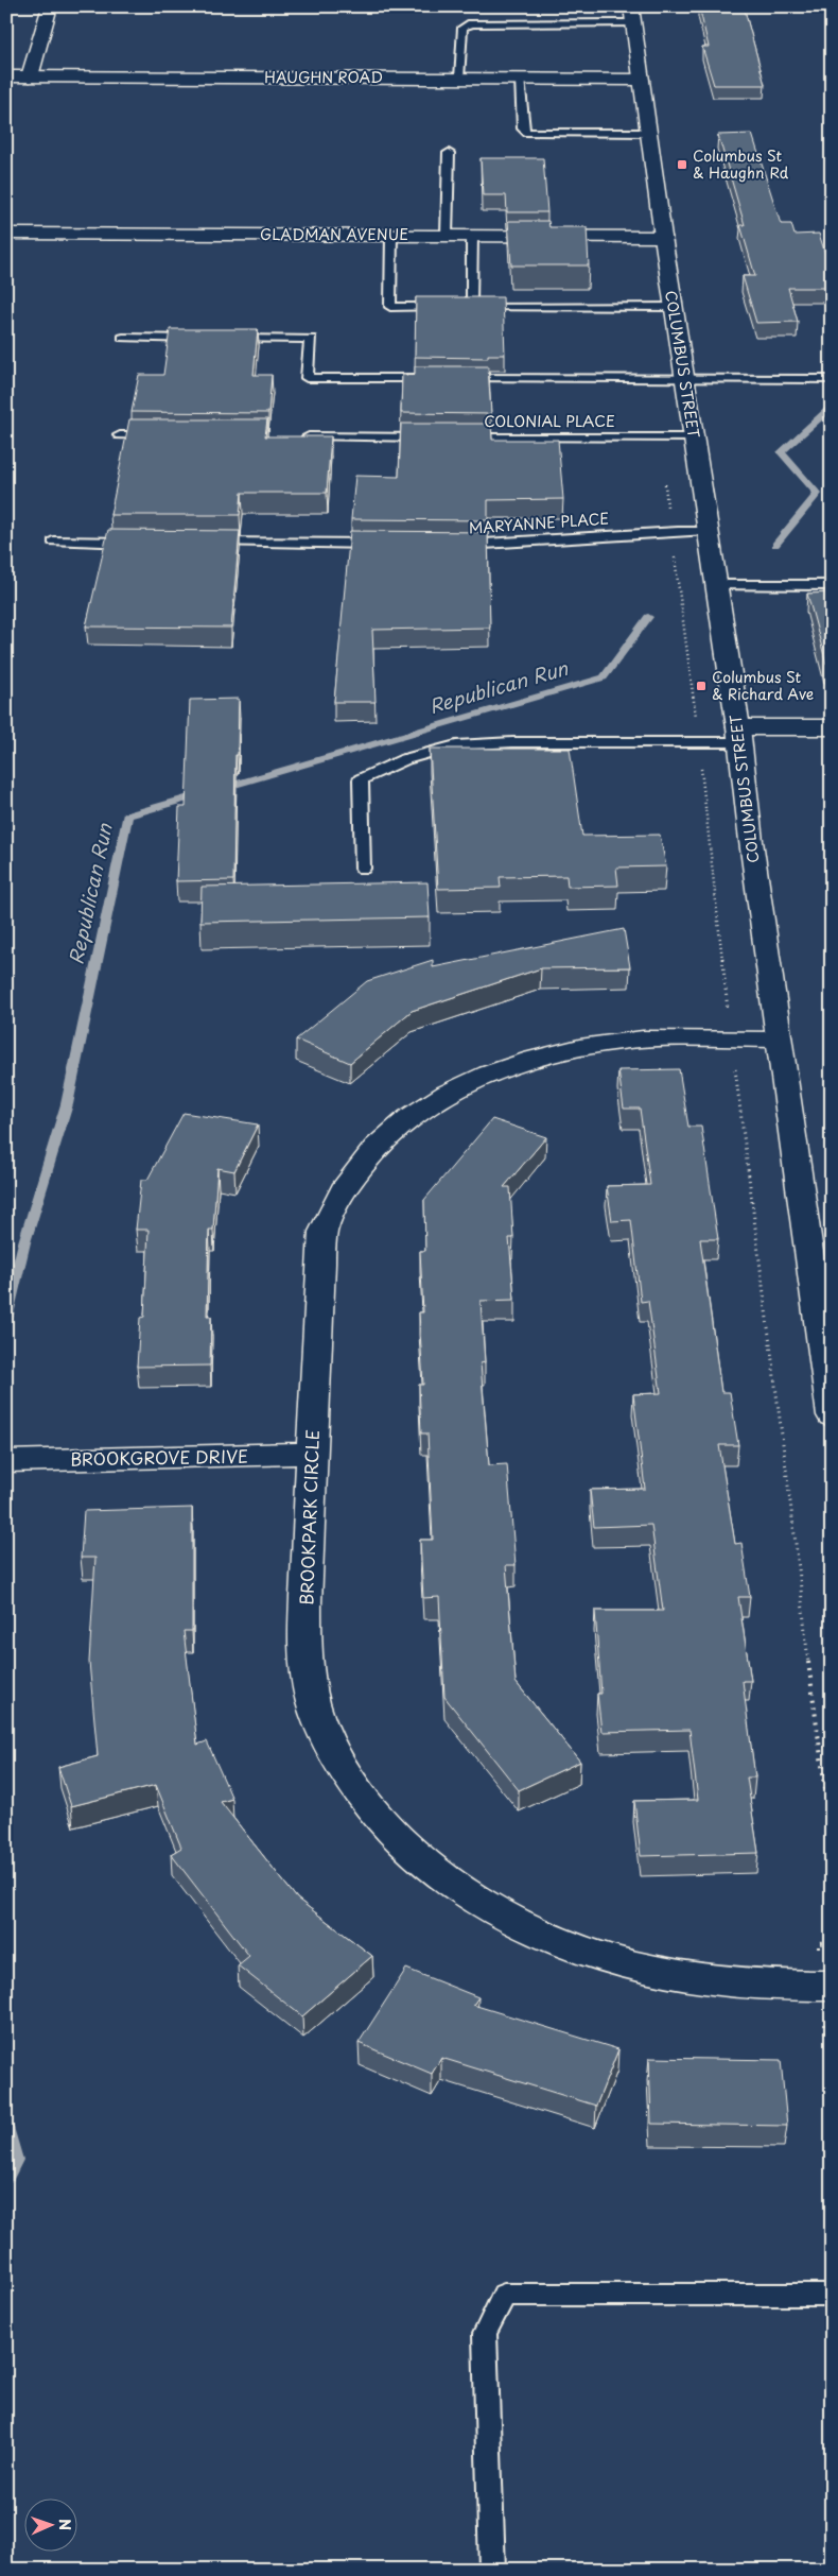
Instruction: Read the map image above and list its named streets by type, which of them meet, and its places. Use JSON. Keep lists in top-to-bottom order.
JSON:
{
  "streets": {
    "street": [
      "HAUGHN ROAD",
      "GLADMAN AVENUE",
      "COLUMBUS STREET",
      "BROOKGROVE DRIVE",
      "BROOKPARK CIRCLE"
    ],
    "lane": ["COLONIAL PLACE", "MARYANNE PLACE"]
  },
  "crossings": [
    ["HAUGHN ROAD", "COLUMBUS STREET"],
    ["GLADMAN AVENUE", "COLUMBUS STREET"],
    ["COLUMBUS STREET", "COLONIAL PLACE"],
    ["COLUMBUS STREET", "MARYANNE PLACE"],
    ["COLUMBUS STREET", "BROOKPARK CIRCLE"],
    ["BROOKGROVE DRIVE", "BROOKPARK CIRCLE"]
  ],
  "water": ["Republican Run"],
  "places": {
    "transit": ["Columbus St & Haughn Rd", "Columbus St & Richard Ave"]
  },
  "north": "right"
}
